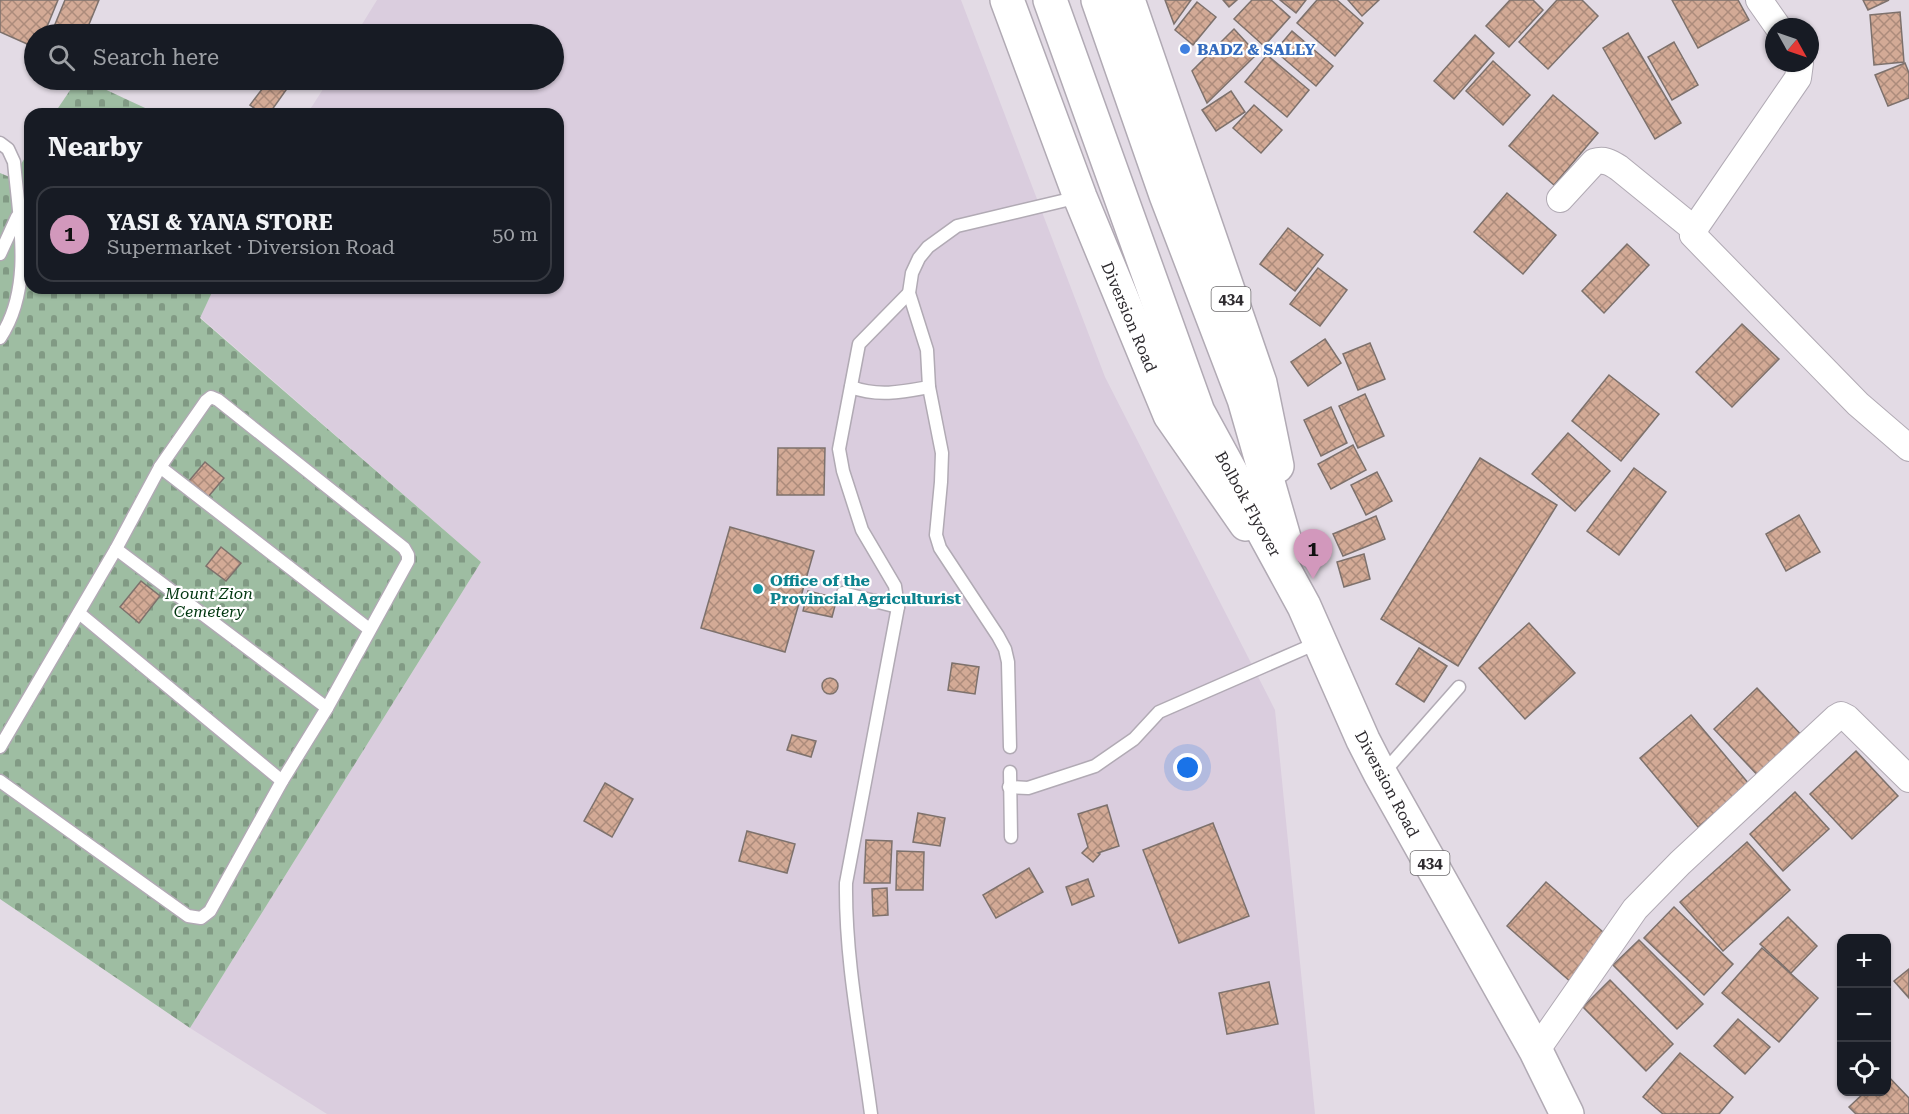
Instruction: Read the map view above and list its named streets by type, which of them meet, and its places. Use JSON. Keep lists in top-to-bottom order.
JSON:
{
  "streets": {
    "main road": ["434", "Diversion Road", "Bolbok Flyover"]
  },
  "crossings": [
    ["Diversion Road", "Bolbok Flyover"]
  ],
  "parks": ["Mount Zion Cemetery"],
  "places": ["BADZ & SALLY", "Office of the Provincial Agriculturist"],
  "north": "bottom right",
  "page": {
    "search": "Search here",
    "heading": "Nearby",
    "list": [
      {
        "mark": "1",
        "name": "YASI & YANA STORE",
        "note": "Supermarket · Diversion Road",
        "value": "50 m"
      }
    ],
    "pins": "1",
    "map_buttons": ["+", "−"]
  }
}
